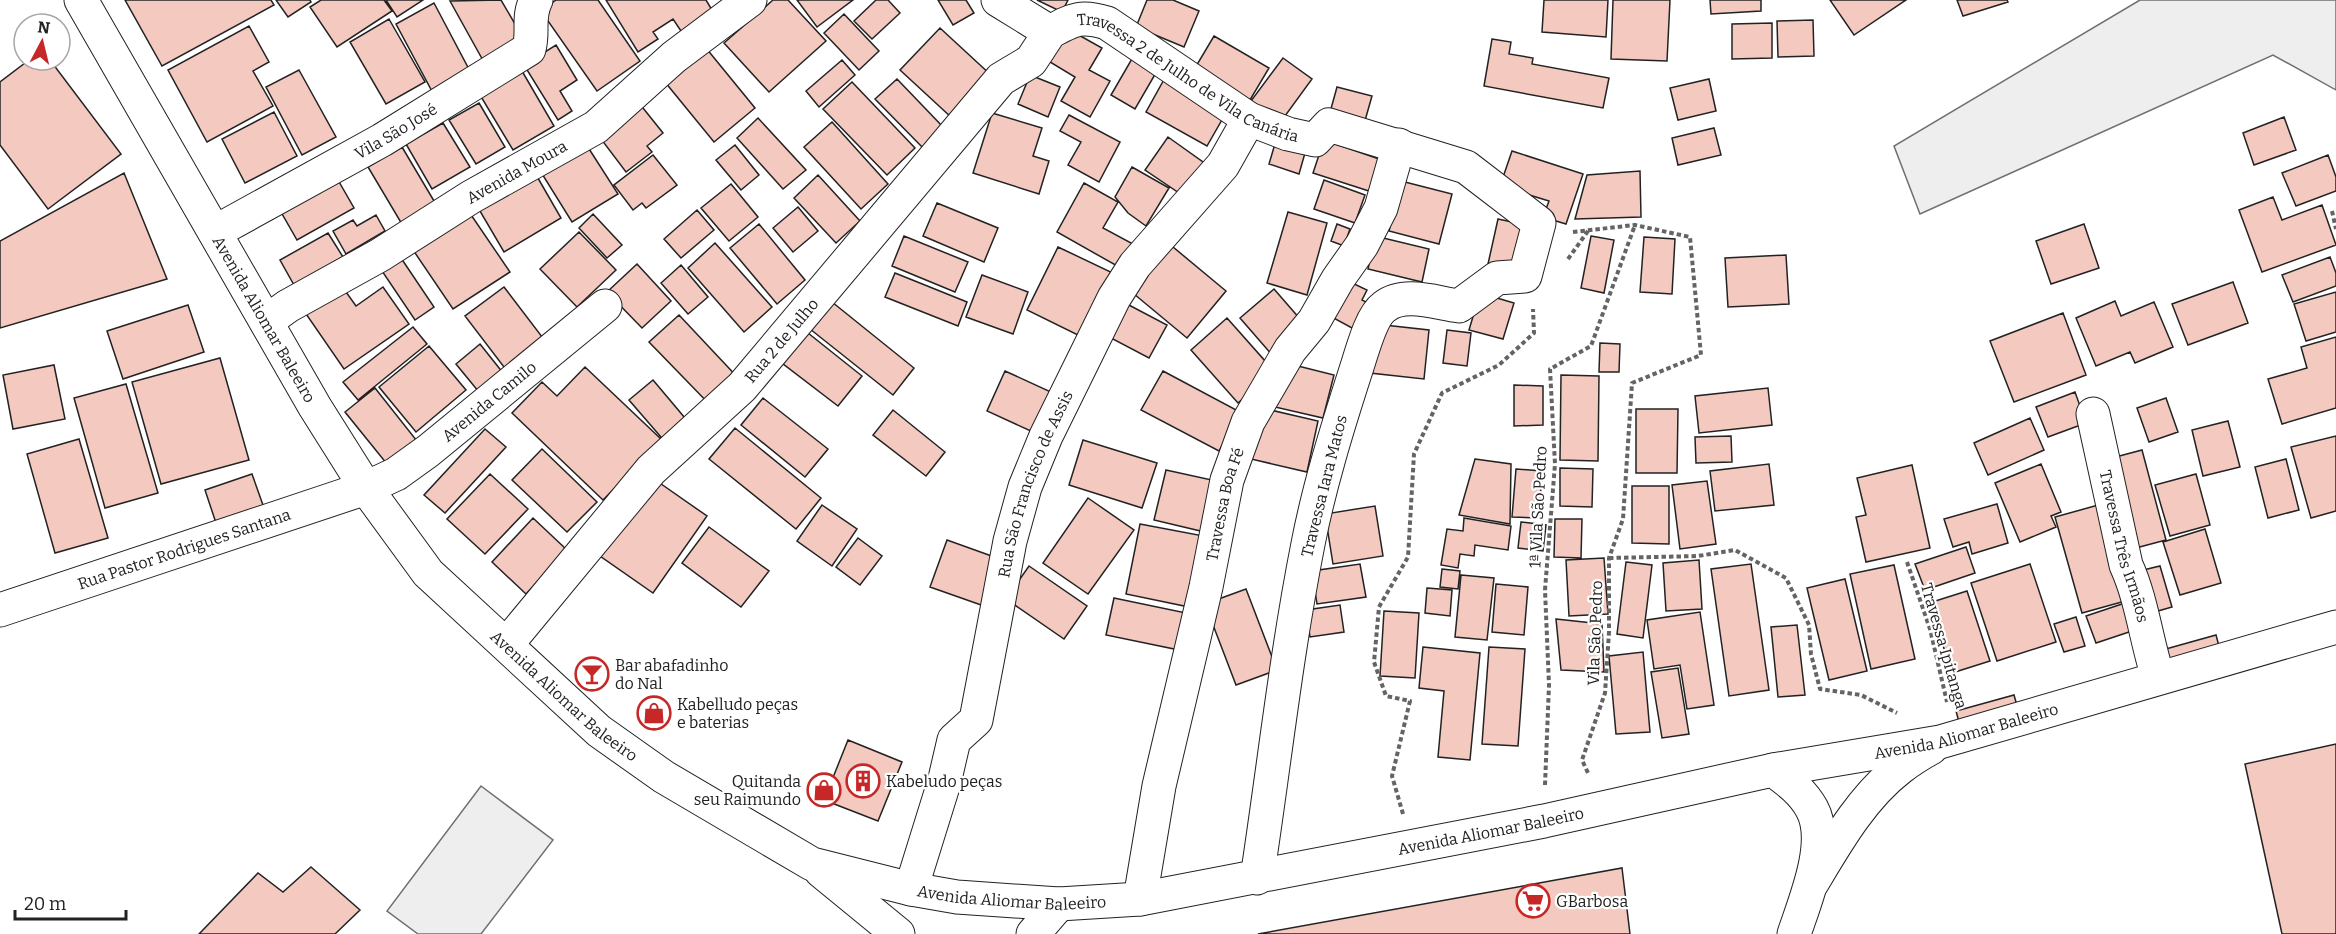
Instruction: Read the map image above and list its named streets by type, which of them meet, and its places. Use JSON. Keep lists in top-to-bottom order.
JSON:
{
  "streets": {
    "street": [
      "Travessa 2 de Julho de Vila Canária",
      "Vila São José",
      "Avenida Moura",
      "Avenida Aliomar Baleeiro",
      "Rua 2 de Julho",
      "Avenida Camilo",
      "Rua São Francisco de Assis",
      "Travessa Iara Matos",
      "Travessa Boa Fé",
      "Travessa Três Irmãos",
      "Rua Pastor Rodrigues Santana"
    ],
    "path": ["1ª Vila São Pedro", "Vila São Pedro", "Travessa Ipitanga"]
  },
  "crossings": [
    ["Travessa 2 de Julho de Vila Canária", "Rua 2 de Julho"],
    ["Travessa 2 de Julho de Vila Canária", "Rua São Francisco de Assis"],
    ["Travessa 2 de Julho de Vila Canária", "Travessa Iara Matos"],
    ["Travessa 2 de Julho de Vila Canária", "Travessa Boa Fé"],
    ["Vila São José", "Avenida Aliomar Baleeiro"],
    ["Avenida Moura", "Avenida Aliomar Baleeiro"],
    ["Avenida Aliomar Baleeiro", "Rua 2 de Julho"],
    ["Avenida Aliomar Baleeiro", "Avenida Camilo"],
    ["Avenida Aliomar Baleeiro", "Rua São Francisco de Assis"],
    ["Avenida Aliomar Baleeiro", "Travessa Iara Matos"],
    ["Avenida Aliomar Baleeiro", "Travessa Boa Fé"],
    ["Avenida Aliomar Baleeiro", "1ª Vila São Pedro"],
    ["Avenida Aliomar Baleeiro", "Travessa Três Irmãos"],
    ["Avenida Aliomar Baleeiro", "Rua Pastor Rodrigues Santana"],
    ["Avenida Aliomar Baleeiro", "Vila São Pedro"],
    ["Avenida Aliomar Baleeiro", "Travessa Ipitanga"],
    ["Avenida Camilo", "Rua Pastor Rodrigues Santana"],
    ["1ª Vila São Pedro", "Vila São Pedro"]
  ],
  "places": {
    "bar": ["Bar abafadinho do Nal"],
    "shop": ["Kabelludo peças e baterias", "Quitanda seu Raimundo"],
    "building": ["Kabeludo peças"],
    "supermarket": ["GBarbosa"]
  },
  "scale_bar": "20 m",
  "north": "top"
}
